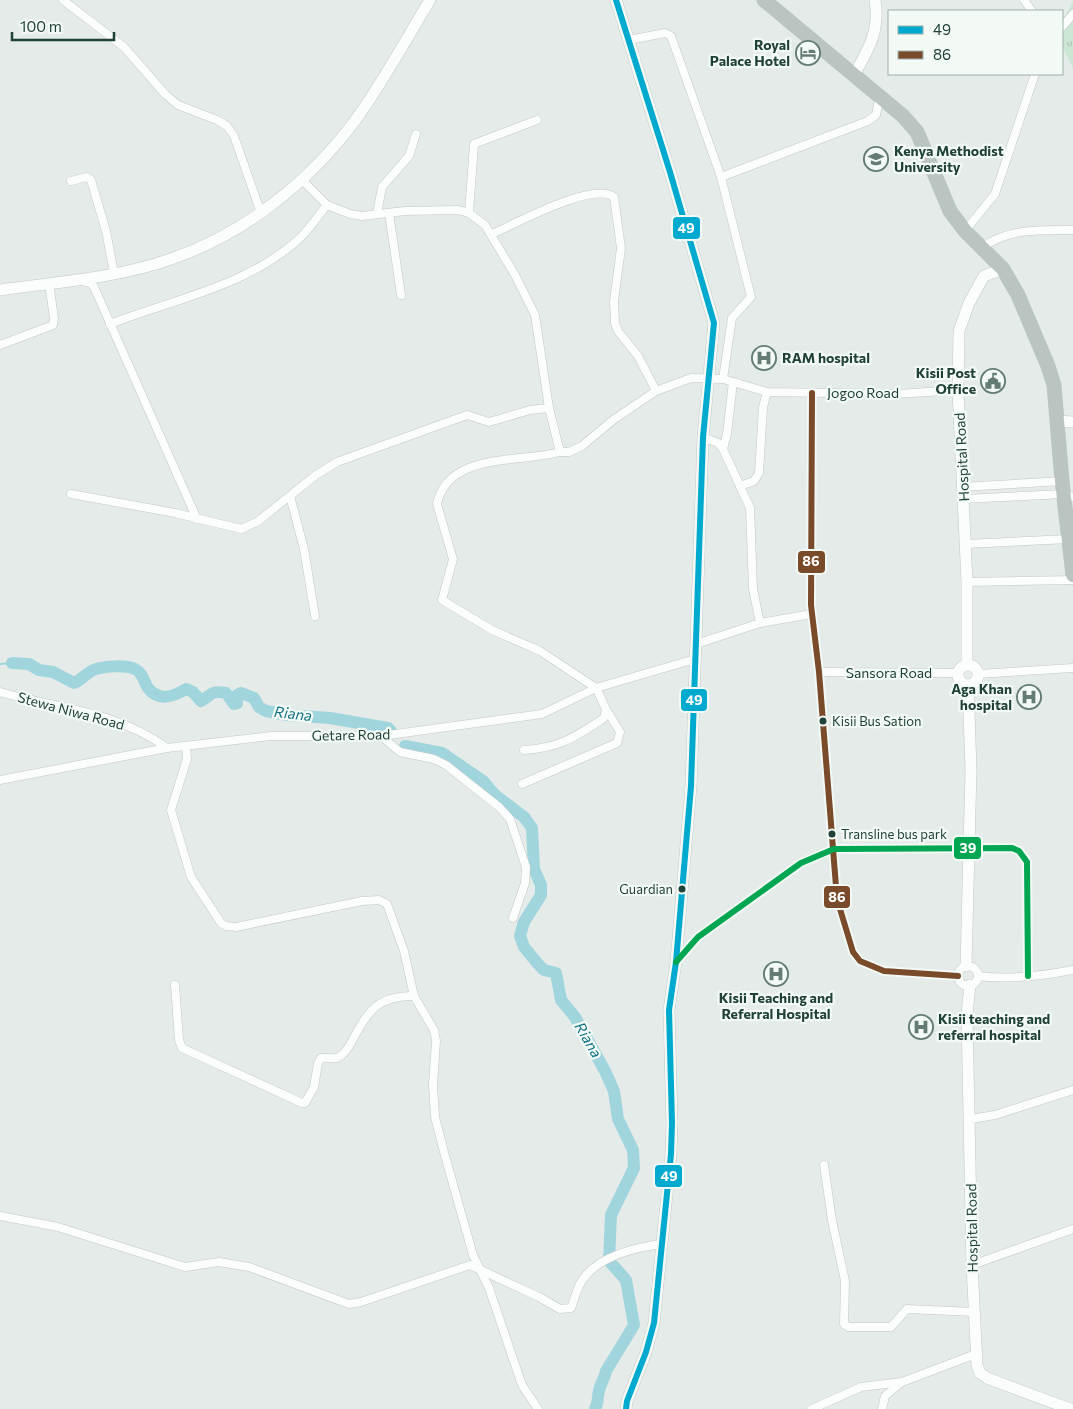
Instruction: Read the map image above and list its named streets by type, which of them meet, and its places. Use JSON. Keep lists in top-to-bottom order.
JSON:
{
  "streets": {
    "street": [
      "Jogoo Road",
      "Hospital Road",
      "Sansora Road",
      "Stewa Niwa Road",
      "Getare Road"
    ]
  },
  "crossings": [
    ["Jogoo Road", "Hospital Road"],
    ["Jogoo Road", "Getare Road"],
    ["Hospital Road", "Sansora Road"],
    ["Stewa Niwa Road", "Getare Road"]
  ],
  "water": ["Riana"],
  "places": {
    "hotel": ["Royal Palace Hotel"],
    "school or university": ["Kenya Methodist University"],
    "hospital": [
      "RAM hospital",
      "Aga Khan hospital",
      "Kisii Teaching and Referral Hospital",
      "Kisii teaching and referral hospital"
    ],
    "public building": ["Kisii Post Office"],
    "other": ["Kisii Bus Sation", "Transline bus park", "Guardian"]
  },
  "lines": ["transit line 49", "transit line 86", "transit line 39"],
  "legend": ["49", "86"],
  "scale_bar": "100 m"
}
